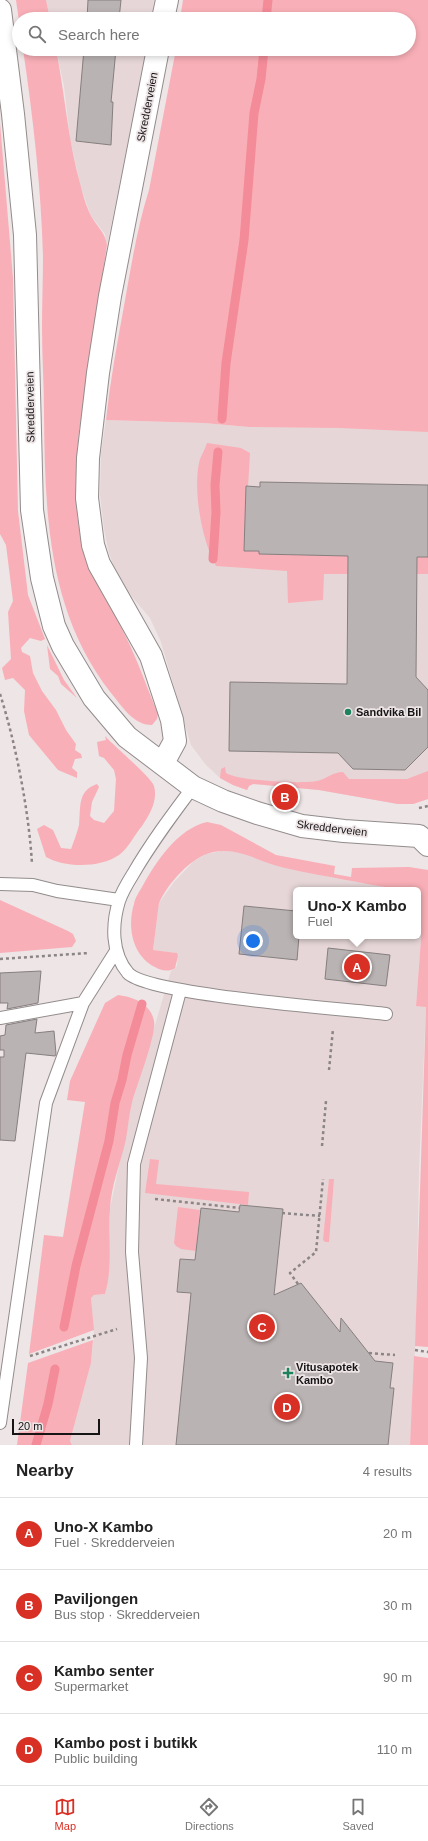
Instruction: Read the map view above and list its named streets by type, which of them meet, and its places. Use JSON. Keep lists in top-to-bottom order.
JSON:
{
  "streets": {
    "street": ["Skredderveien"]
  },
  "places": {
    "other": ["Sandvika Bil"],
    "health": ["Vitusapotek Kambo"]
  },
  "scale_bar": "20 m",
  "page": {
    "search": "Search here",
    "pins": [
      "B",
      "A",
      "C",
      "D"
    ],
    "popup": ["Uno-X Kambo", "Fuel"],
    "scale": "20 m",
    "heading": ["Nearby", "4 results"],
    "list": [
      {
        "mark": "A",
        "name": "Uno-X Kambo",
        "note": "Fuel · Skredderveien",
        "value": "20 m"
      },
      {
        "mark": "B",
        "name": "Paviljongen",
        "note": "Bus stop · Skredderveien",
        "value": "30 m"
      },
      {
        "mark": "C",
        "name": "Kambo senter",
        "note": "Supermarket",
        "value": "90 m"
      },
      {
        "mark": "D",
        "name": "Kambo post i butikk",
        "note": "Public building",
        "value": "110 m"
      }
    ],
    "nav": ["Map", "Directions", "Saved"]
  }
}
